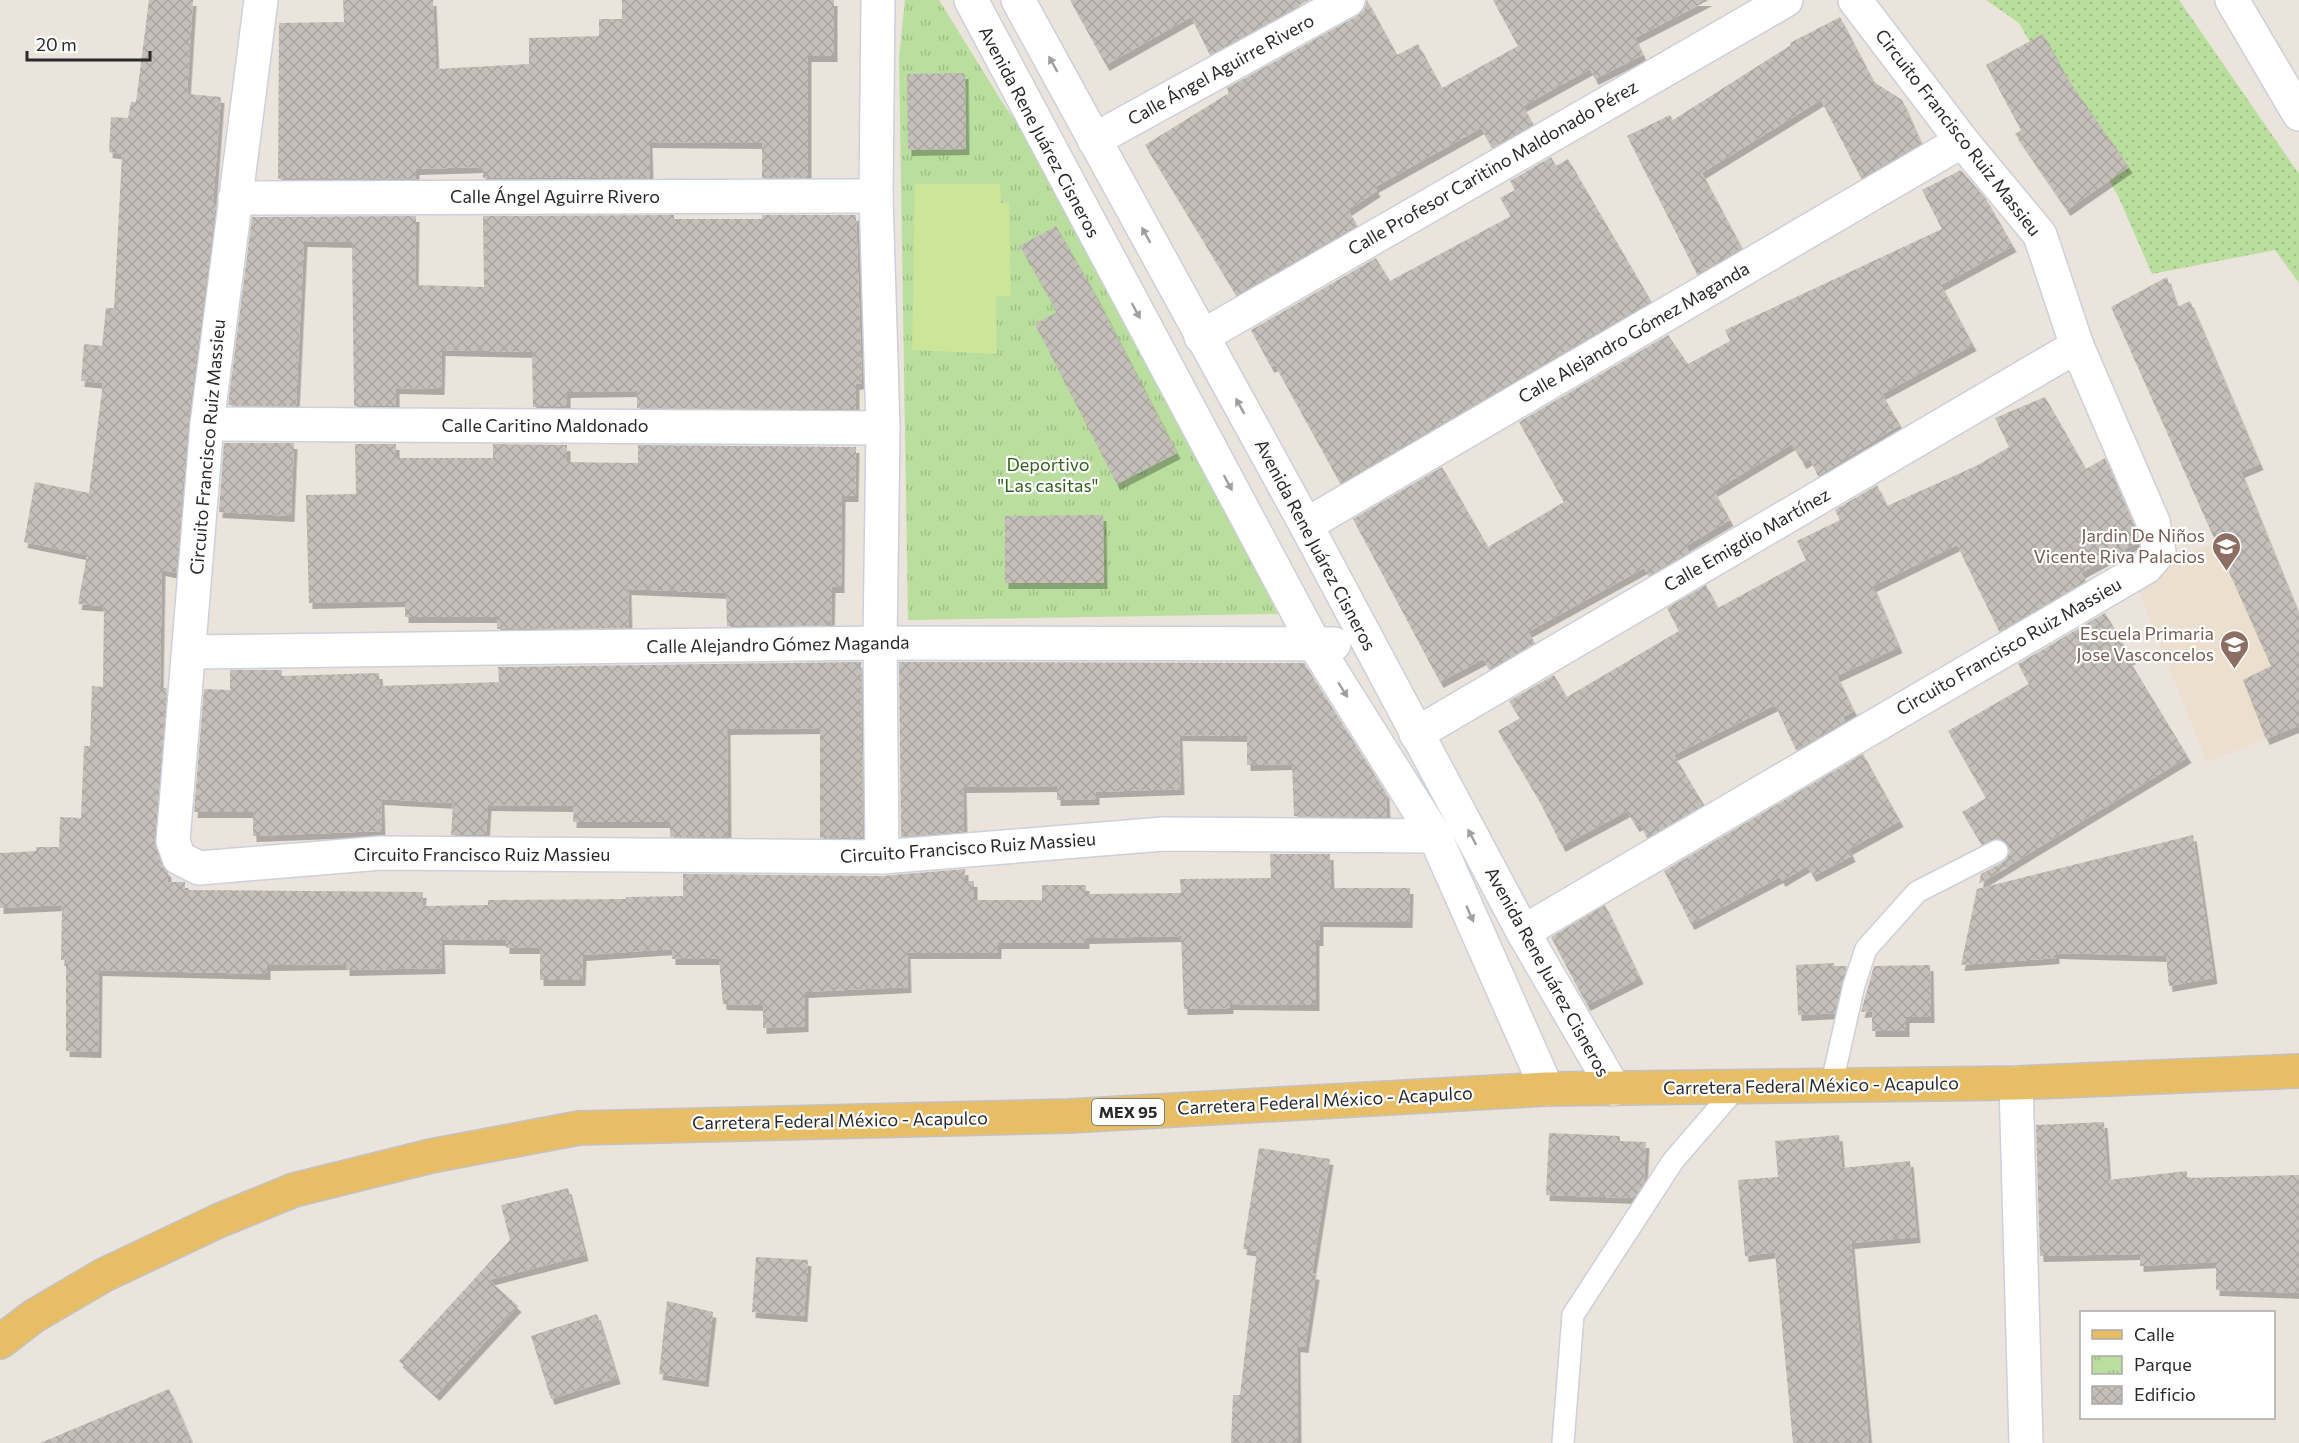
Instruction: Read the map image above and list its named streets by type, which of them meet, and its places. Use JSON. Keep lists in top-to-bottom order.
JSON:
{
  "streets": {
    "main road": ["Carretera Federal México - Acapulco", "MEX 95"],
    "street": [
      "Calle Ángel Aguirre Rivero",
      "Avenida Rene Juárez Cisneros",
      "Circuito Francisco Ruiz Massieu",
      "Calle Profesor Caritino Maldonado Pérez",
      "Calle Alejandro Gómez Maganda",
      "Calle Caritino Maldonado",
      "Calle Emigdio Martínez"
    ]
  },
  "crossings": [
    ["Calle Ángel Aguirre Rivero", "Avenida Rene Juárez Cisneros"],
    ["Calle Ángel Aguirre Rivero", "Circuito Francisco Ruiz Massieu"],
    ["Avenida Rene Juárez Cisneros", "Circuito Francisco Ruiz Massieu"],
    ["Avenida Rene Juárez Cisneros", "Calle Profesor Caritino Maldonado Pérez"],
    ["Avenida Rene Juárez Cisneros", "Calle Alejandro Gómez Maganda"],
    ["Avenida Rene Juárez Cisneros", "Calle Emigdio Martínez"],
    ["Avenida Rene Juárez Cisneros", "Carretera Federal México - Acapulco"],
    ["Circuito Francisco Ruiz Massieu", "Calle Alejandro Gómez Maganda"],
    ["Circuito Francisco Ruiz Massieu", "Calle Caritino Maldonado"],
    ["Circuito Francisco Ruiz Massieu", "Calle Emigdio Martínez"]
  ],
  "parks": ["Deportivo \"Las casitas\""],
  "places": {
    "school or university": ["Jardin De Niños Vicente Riva Palacios", "Escuela Primaria Jose Vasconcelos"]
  },
  "legend": ["Calle", "Parque", "Edificio"],
  "scale_bar": "20 m"
}
